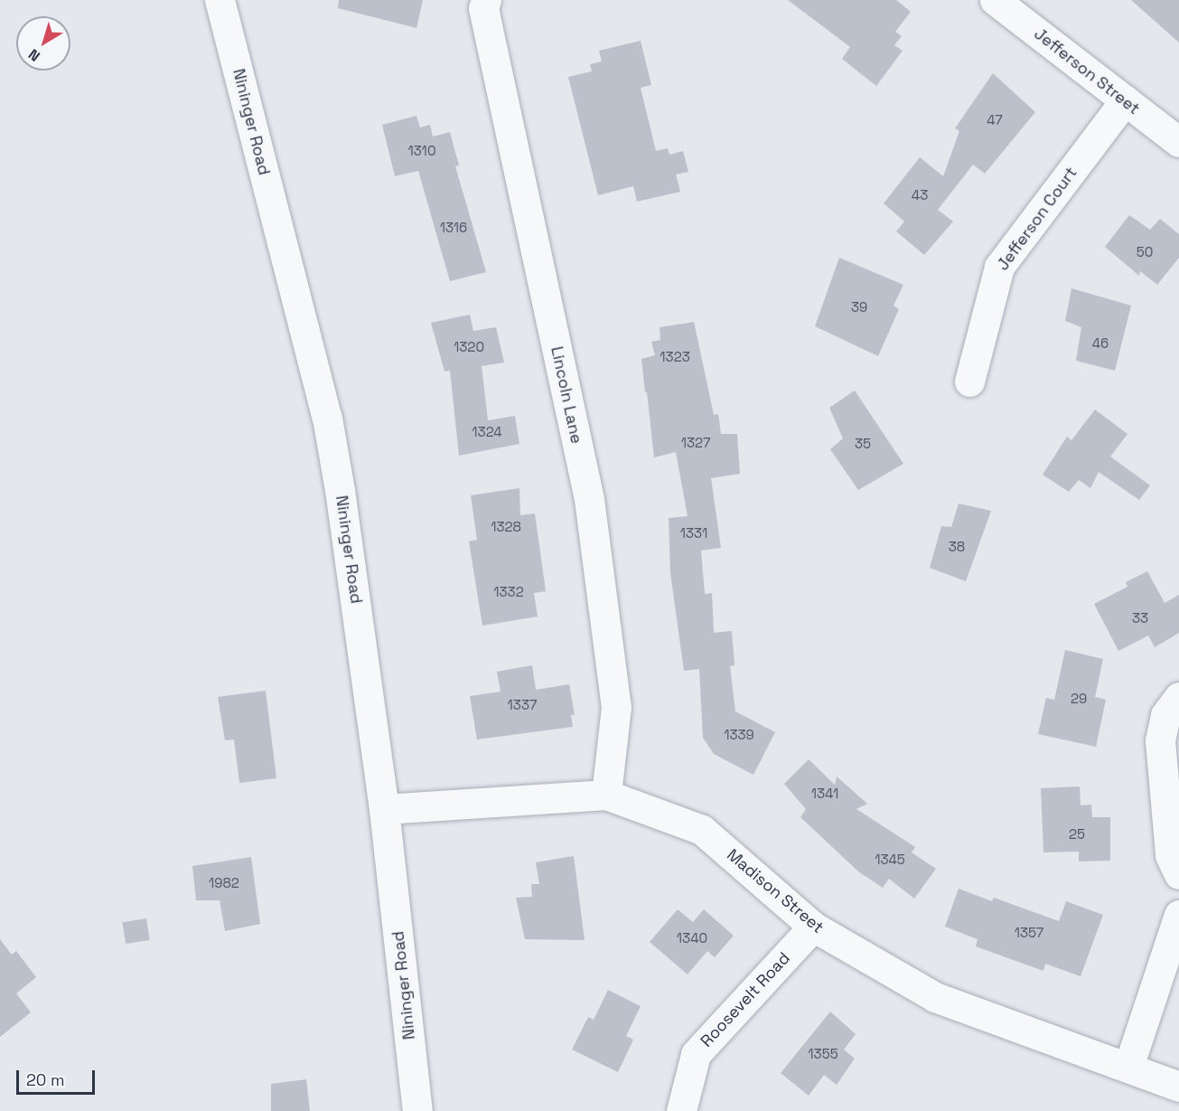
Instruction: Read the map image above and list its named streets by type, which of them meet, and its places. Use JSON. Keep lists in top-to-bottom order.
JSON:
{
  "streets": {
    "street": [
      "Jefferson Street",
      "Nininger Road",
      "Jefferson Court",
      "Lincoln Lane",
      "Madison Street",
      "Roosevelt Road"
    ]
  },
  "crossings": [
    ["Jefferson Street", "Jefferson Court"],
    ["Nininger Road", "Madison Street"],
    ["Lincoln Lane", "Madison Street"],
    ["Madison Street", "Roosevelt Road"]
  ],
  "house_numbers": [
    "47",
    "1310",
    "43",
    "1316",
    "50",
    "39",
    "46",
    "1320",
    "1323",
    "1324",
    "1327",
    "35",
    "1328",
    "1331",
    "38",
    "1332",
    "33",
    "29",
    "1337",
    "1339",
    "1341",
    "25",
    "1345",
    "1982",
    "1357",
    "1340",
    "1355"
  ],
  "scale_bar": "20 m",
  "north": "bottom left"
}
